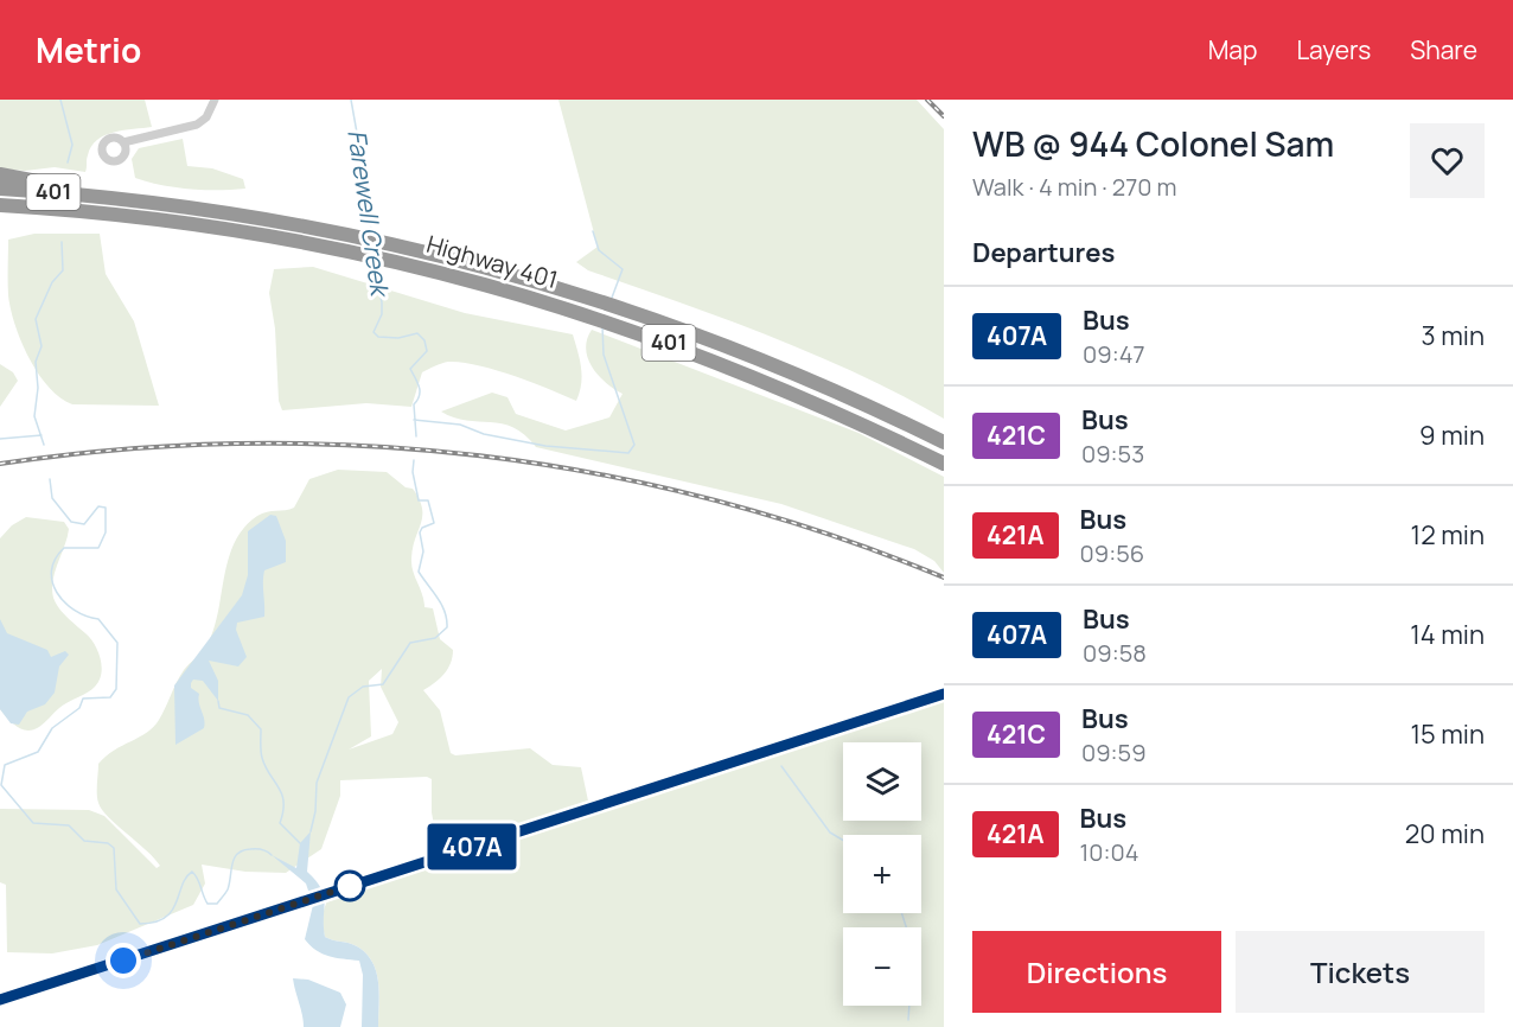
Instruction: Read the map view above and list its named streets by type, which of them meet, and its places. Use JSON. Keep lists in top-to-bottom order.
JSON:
{
  "streets": {
    "highway": ["401", "Highway 401"]
  },
  "water": ["Farewell Creek"],
  "lines": ["bus line 407A"],
  "page": {
    "header": "Metrio",
    "nav": ["Map", "Layers", "Share"],
    "on_map": "407A",
    "heading": [
      ["WB @ 944 Colonel Sam", "Walk · 4 min · 270 m"],
      "Departures"
    ],
    "list": [
      {
        "mark": "407A",
        "name": "Bus",
        "note": "09:47",
        "value": "3 min"
      },
      {
        "mark": "421C",
        "name": "Bus",
        "note": "09:53",
        "value": "9 min"
      },
      {
        "mark": "421A",
        "name": "Bus",
        "note": "09:56",
        "value": "12 min"
      },
      {
        "mark": "407A",
        "name": "Bus",
        "note": "09:58",
        "value": "14 min"
      },
      {
        "mark": "421C",
        "name": "Bus",
        "note": "09:59",
        "value": "15 min"
      },
      {
        "mark": "421A",
        "name": "Bus",
        "note": "10:04",
        "value": "20 min"
      }
    ],
    "map_buttons": ["+", "−"],
    "buttons": ["Directions", "Tickets"]
  }
}
